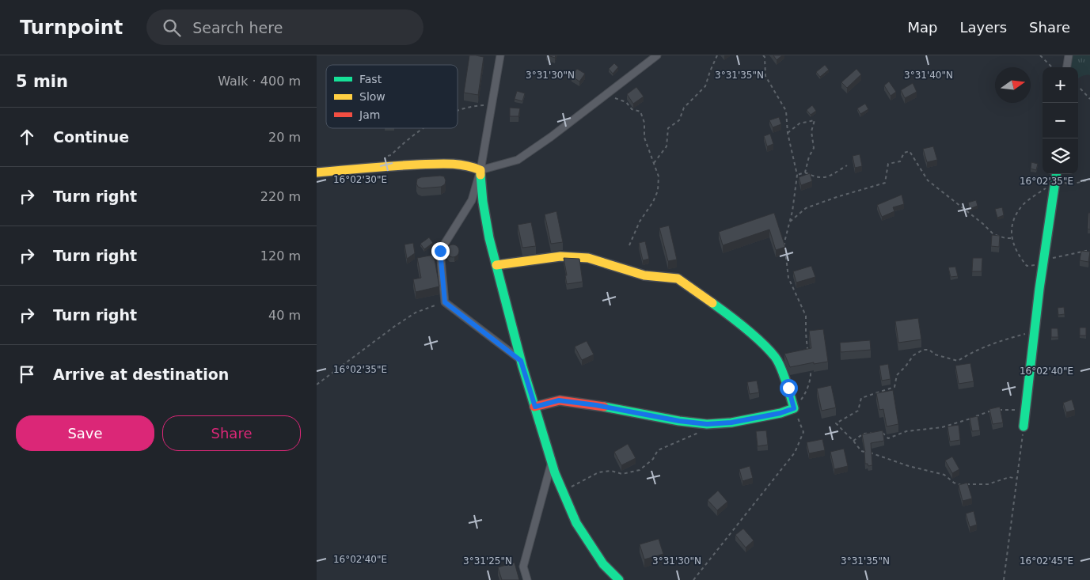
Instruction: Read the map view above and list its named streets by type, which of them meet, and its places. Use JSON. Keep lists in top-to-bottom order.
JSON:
{
  "legend": ["Fast", "Slow", "Jam"],
  "north": "right",
  "page": {
    "header": "Turnpoint",
    "search": "Search here",
    "nav": ["Map", "Layers", "Share"],
    "heading": ["5 min", "Walk · 400 m"],
    "map_buttons": ["+", "−"],
    "list": [
      ["Continue", "20 m"],
      ["Turn right", "220 m"],
      ["Turn right", "120 m"],
      ["Turn right", "40 m"],
      "Arrive at destination"
    ],
    "buttons": ["Save", "Share"]
  },
  "coordinates": [
    "3°31'30\"N",
    "3°31'35\"N",
    "3°31'40\"N",
    "16°02'30\"E",
    "16°02'35\"E",
    "16°02'40\"E",
    "3°31'25\"N",
    "16°02'45\"E"
  ]
}
